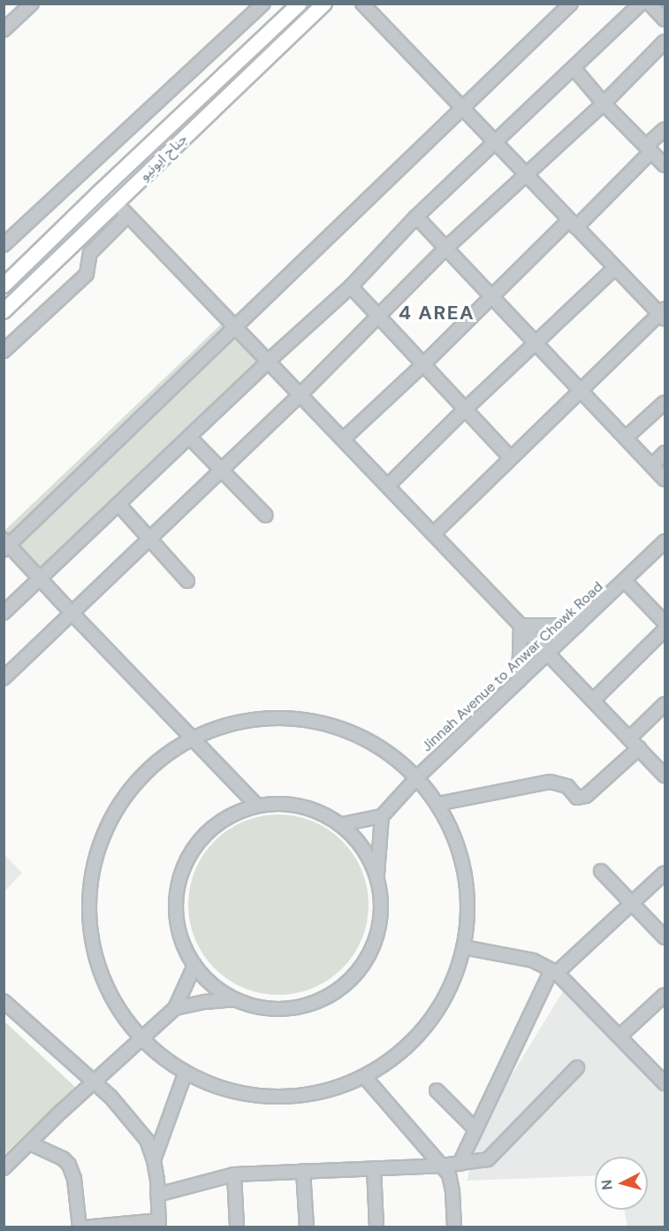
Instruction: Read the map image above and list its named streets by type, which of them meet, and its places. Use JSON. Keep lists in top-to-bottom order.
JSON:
{
  "streets": {
    "main road": ["جناح ایونیو"],
    "street": ["Jinnah Avenue to Anwar Chowk Road"]
  },
  "districts": ["4 AREA"],
  "north": "left"
}
